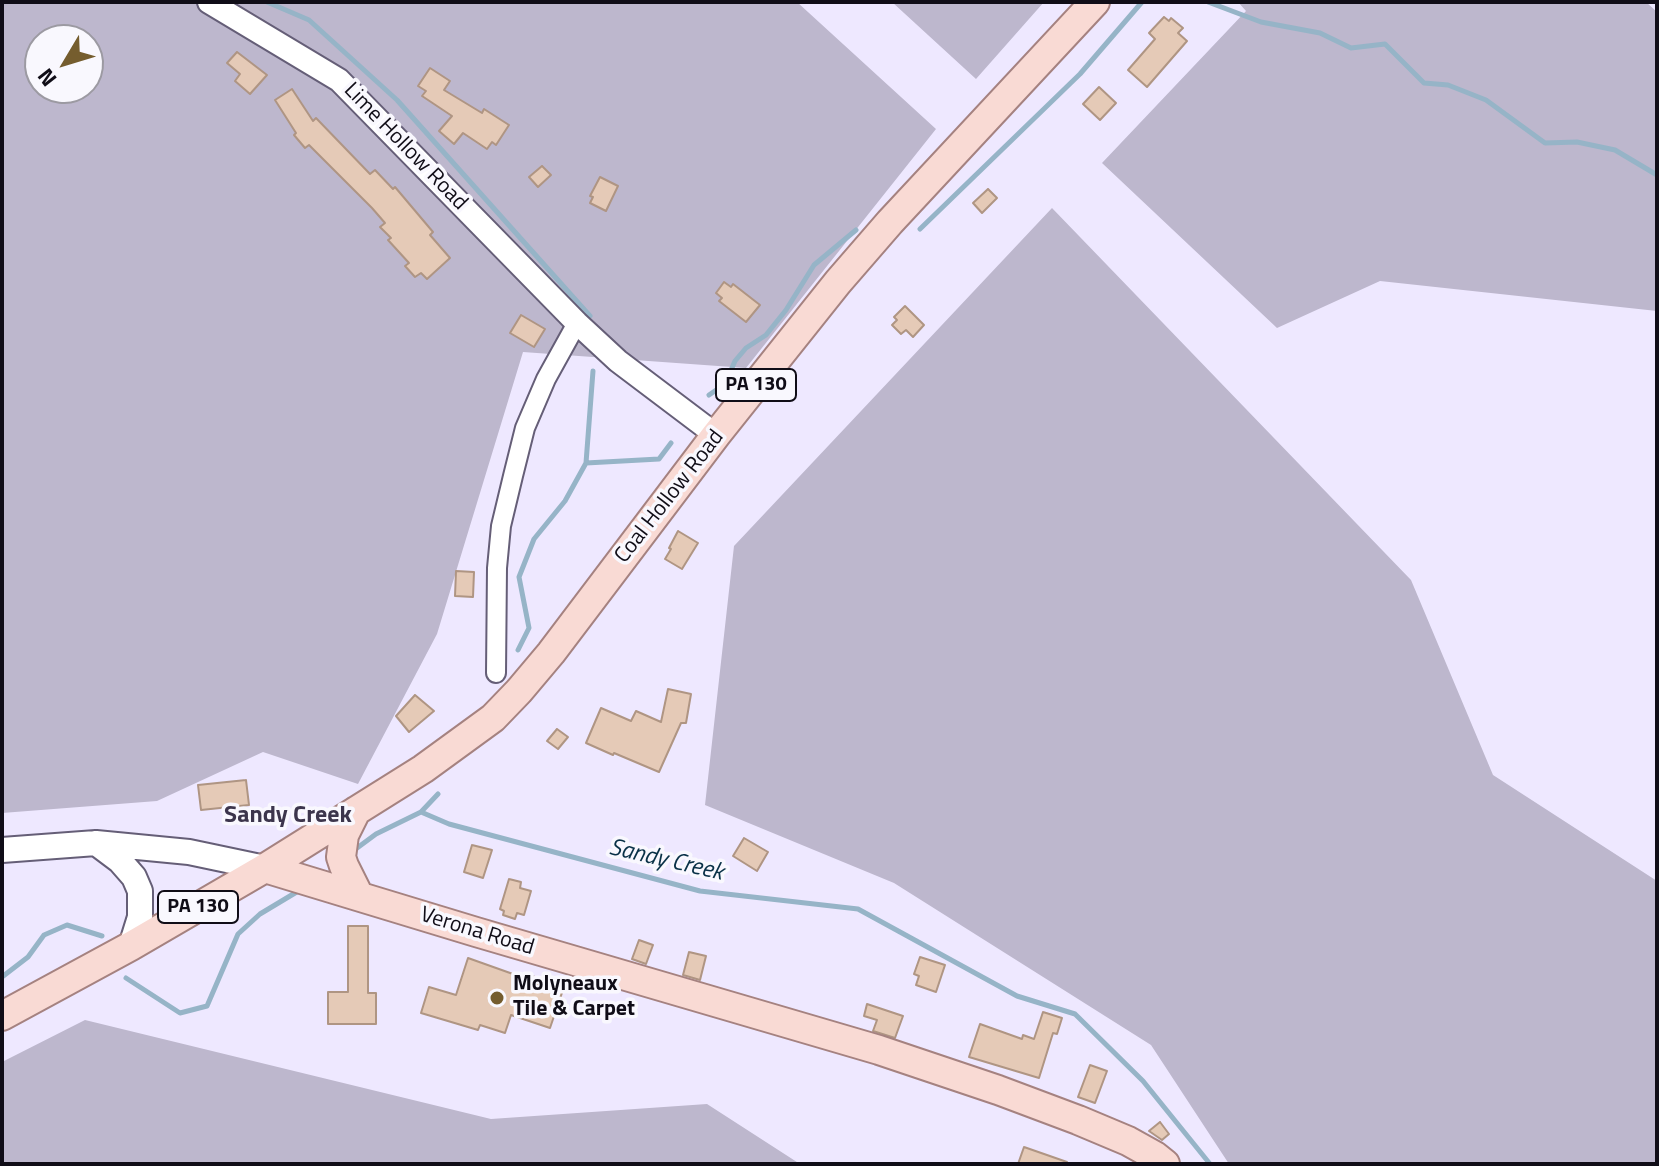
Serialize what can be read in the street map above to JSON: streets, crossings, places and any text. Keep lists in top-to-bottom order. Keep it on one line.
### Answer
{"streets":{"main road":["PA 130","Coal Hollow Road","Verona Road"],"street":["Lime Hollow Road"]},"crossings":[["Lime Hollow Road","Coal Hollow Road"],["PA 130","Coal Hollow Road"],["PA 130","Verona Road"],["Coal Hollow Road","Verona Road"]],"districts":["Sandy Creek"],"water":["Sandy Creek"],"places":["Molyneaux Tile & Carpet"],"north":"bottom left"}
